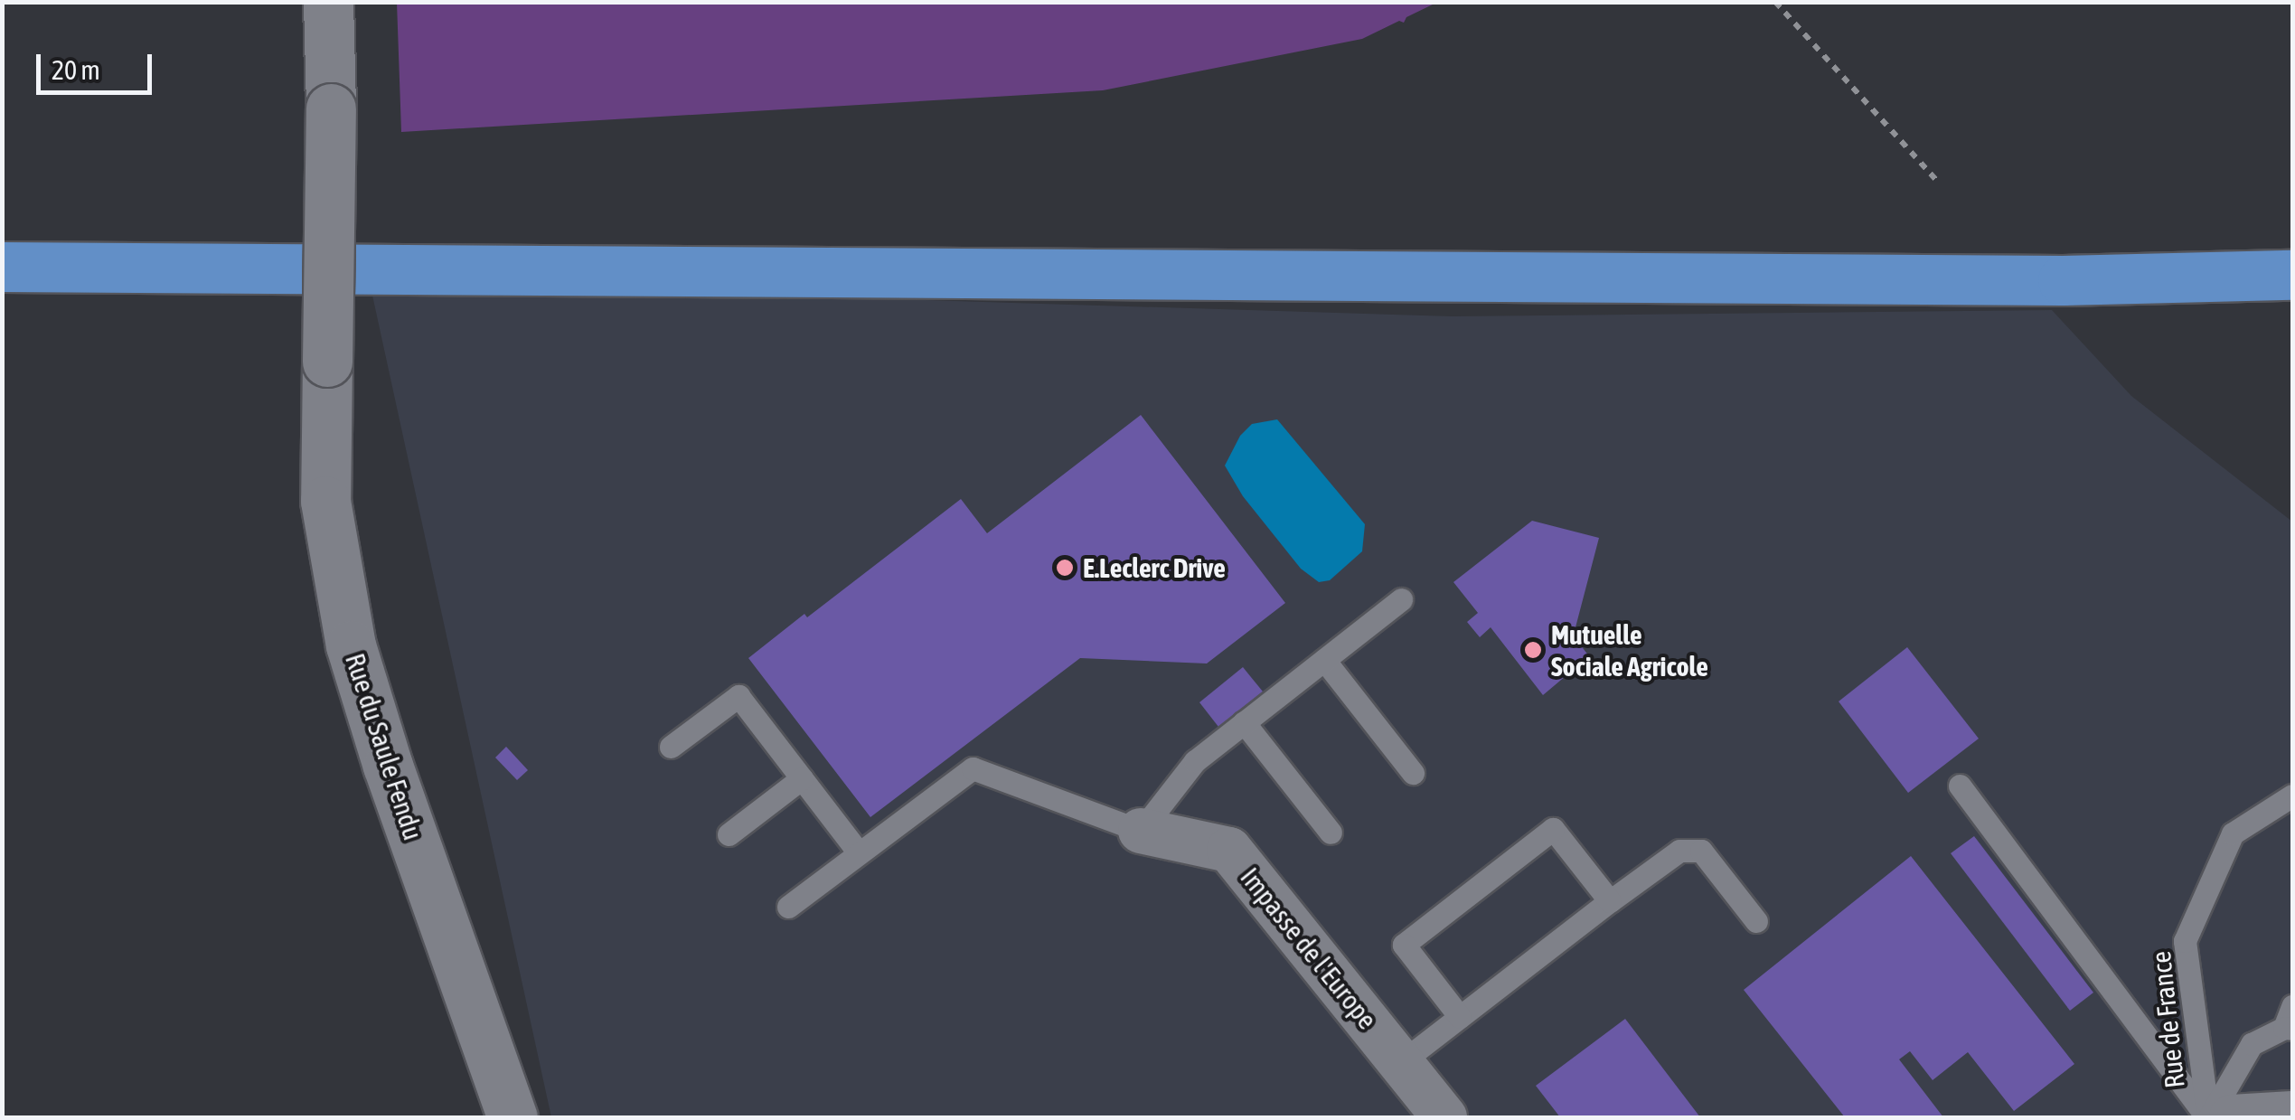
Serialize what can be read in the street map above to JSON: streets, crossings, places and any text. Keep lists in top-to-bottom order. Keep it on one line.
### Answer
{"streets":{"street":["Rue du Saule Fendu","Impasse de l'Europe"],"lane":["Rue de France"]},"places":["E.Leclerc Drive","Mutuelle Sociale Agricole"],"scale_bar":"20 m"}
